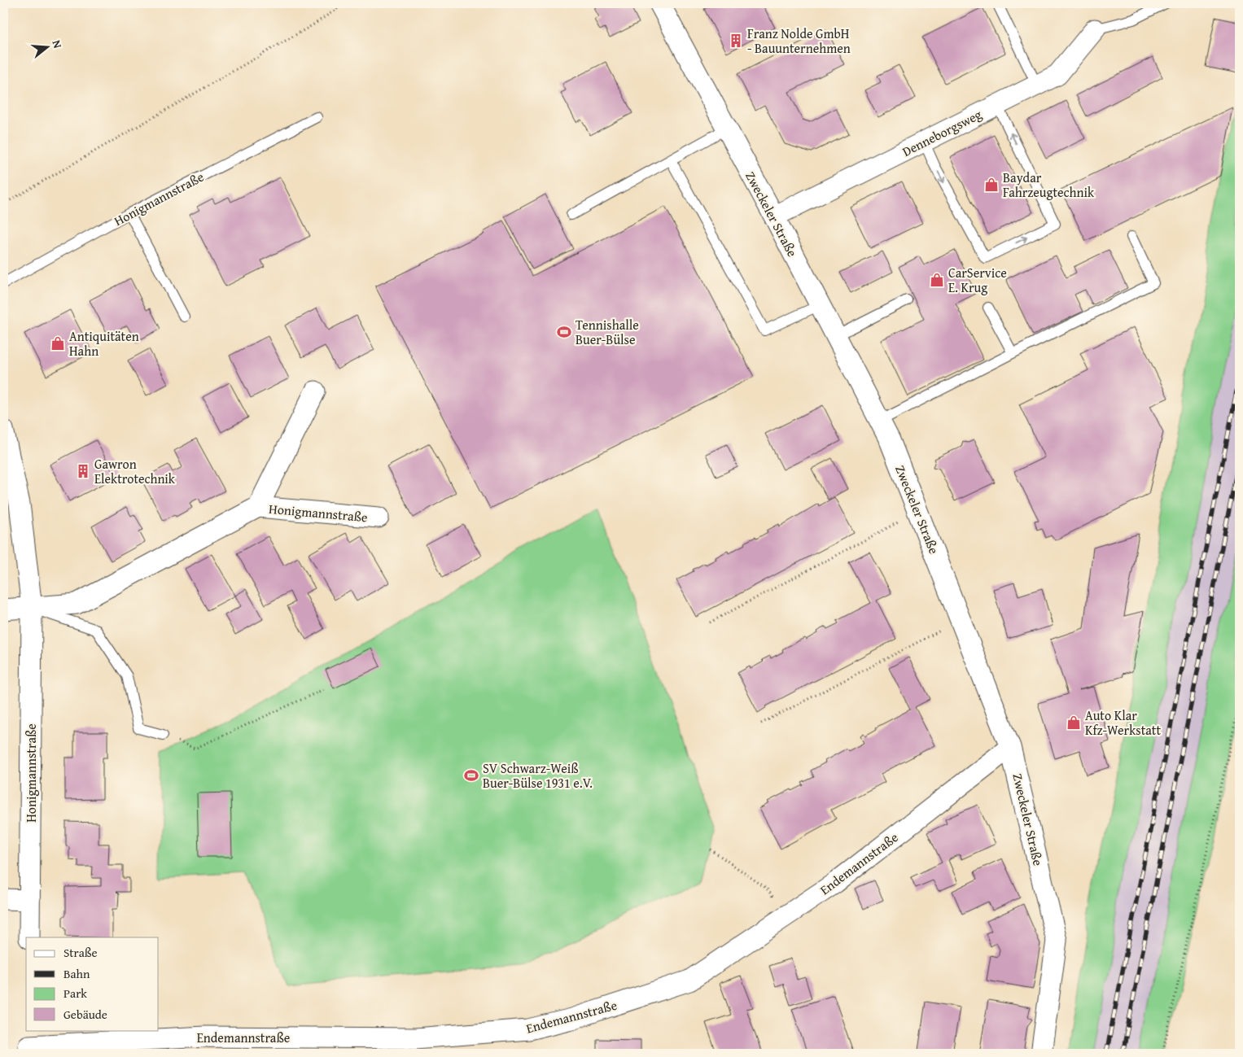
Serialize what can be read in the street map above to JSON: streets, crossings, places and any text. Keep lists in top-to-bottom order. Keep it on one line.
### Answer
{"streets":{"street":["Denneborgsweg","Honigmannstraße","Zweckeler Straße","Endemannstraße"]},"crossings":[["Denneborgsweg","Zweckeler Straße"],["Zweckeler Straße","Endemannstraße"]],"places":{"building":["Franz Nolde GmbH - Bauunternehmen","Gawron Elektrotechnik"],"shop":["Baydar Fahrzeugtechnik","CarService E. Krug","Antiquitäten Hahn","Auto Klar Kfz-Werkstatt"],"sports":["Tennishalle Buer-Bülse","SV Schwarz-Weiß Buer-Bülse 1931 e.V."]},"legend":["Straße","Bahn","Park","Gebäude"],"north":"right"}
